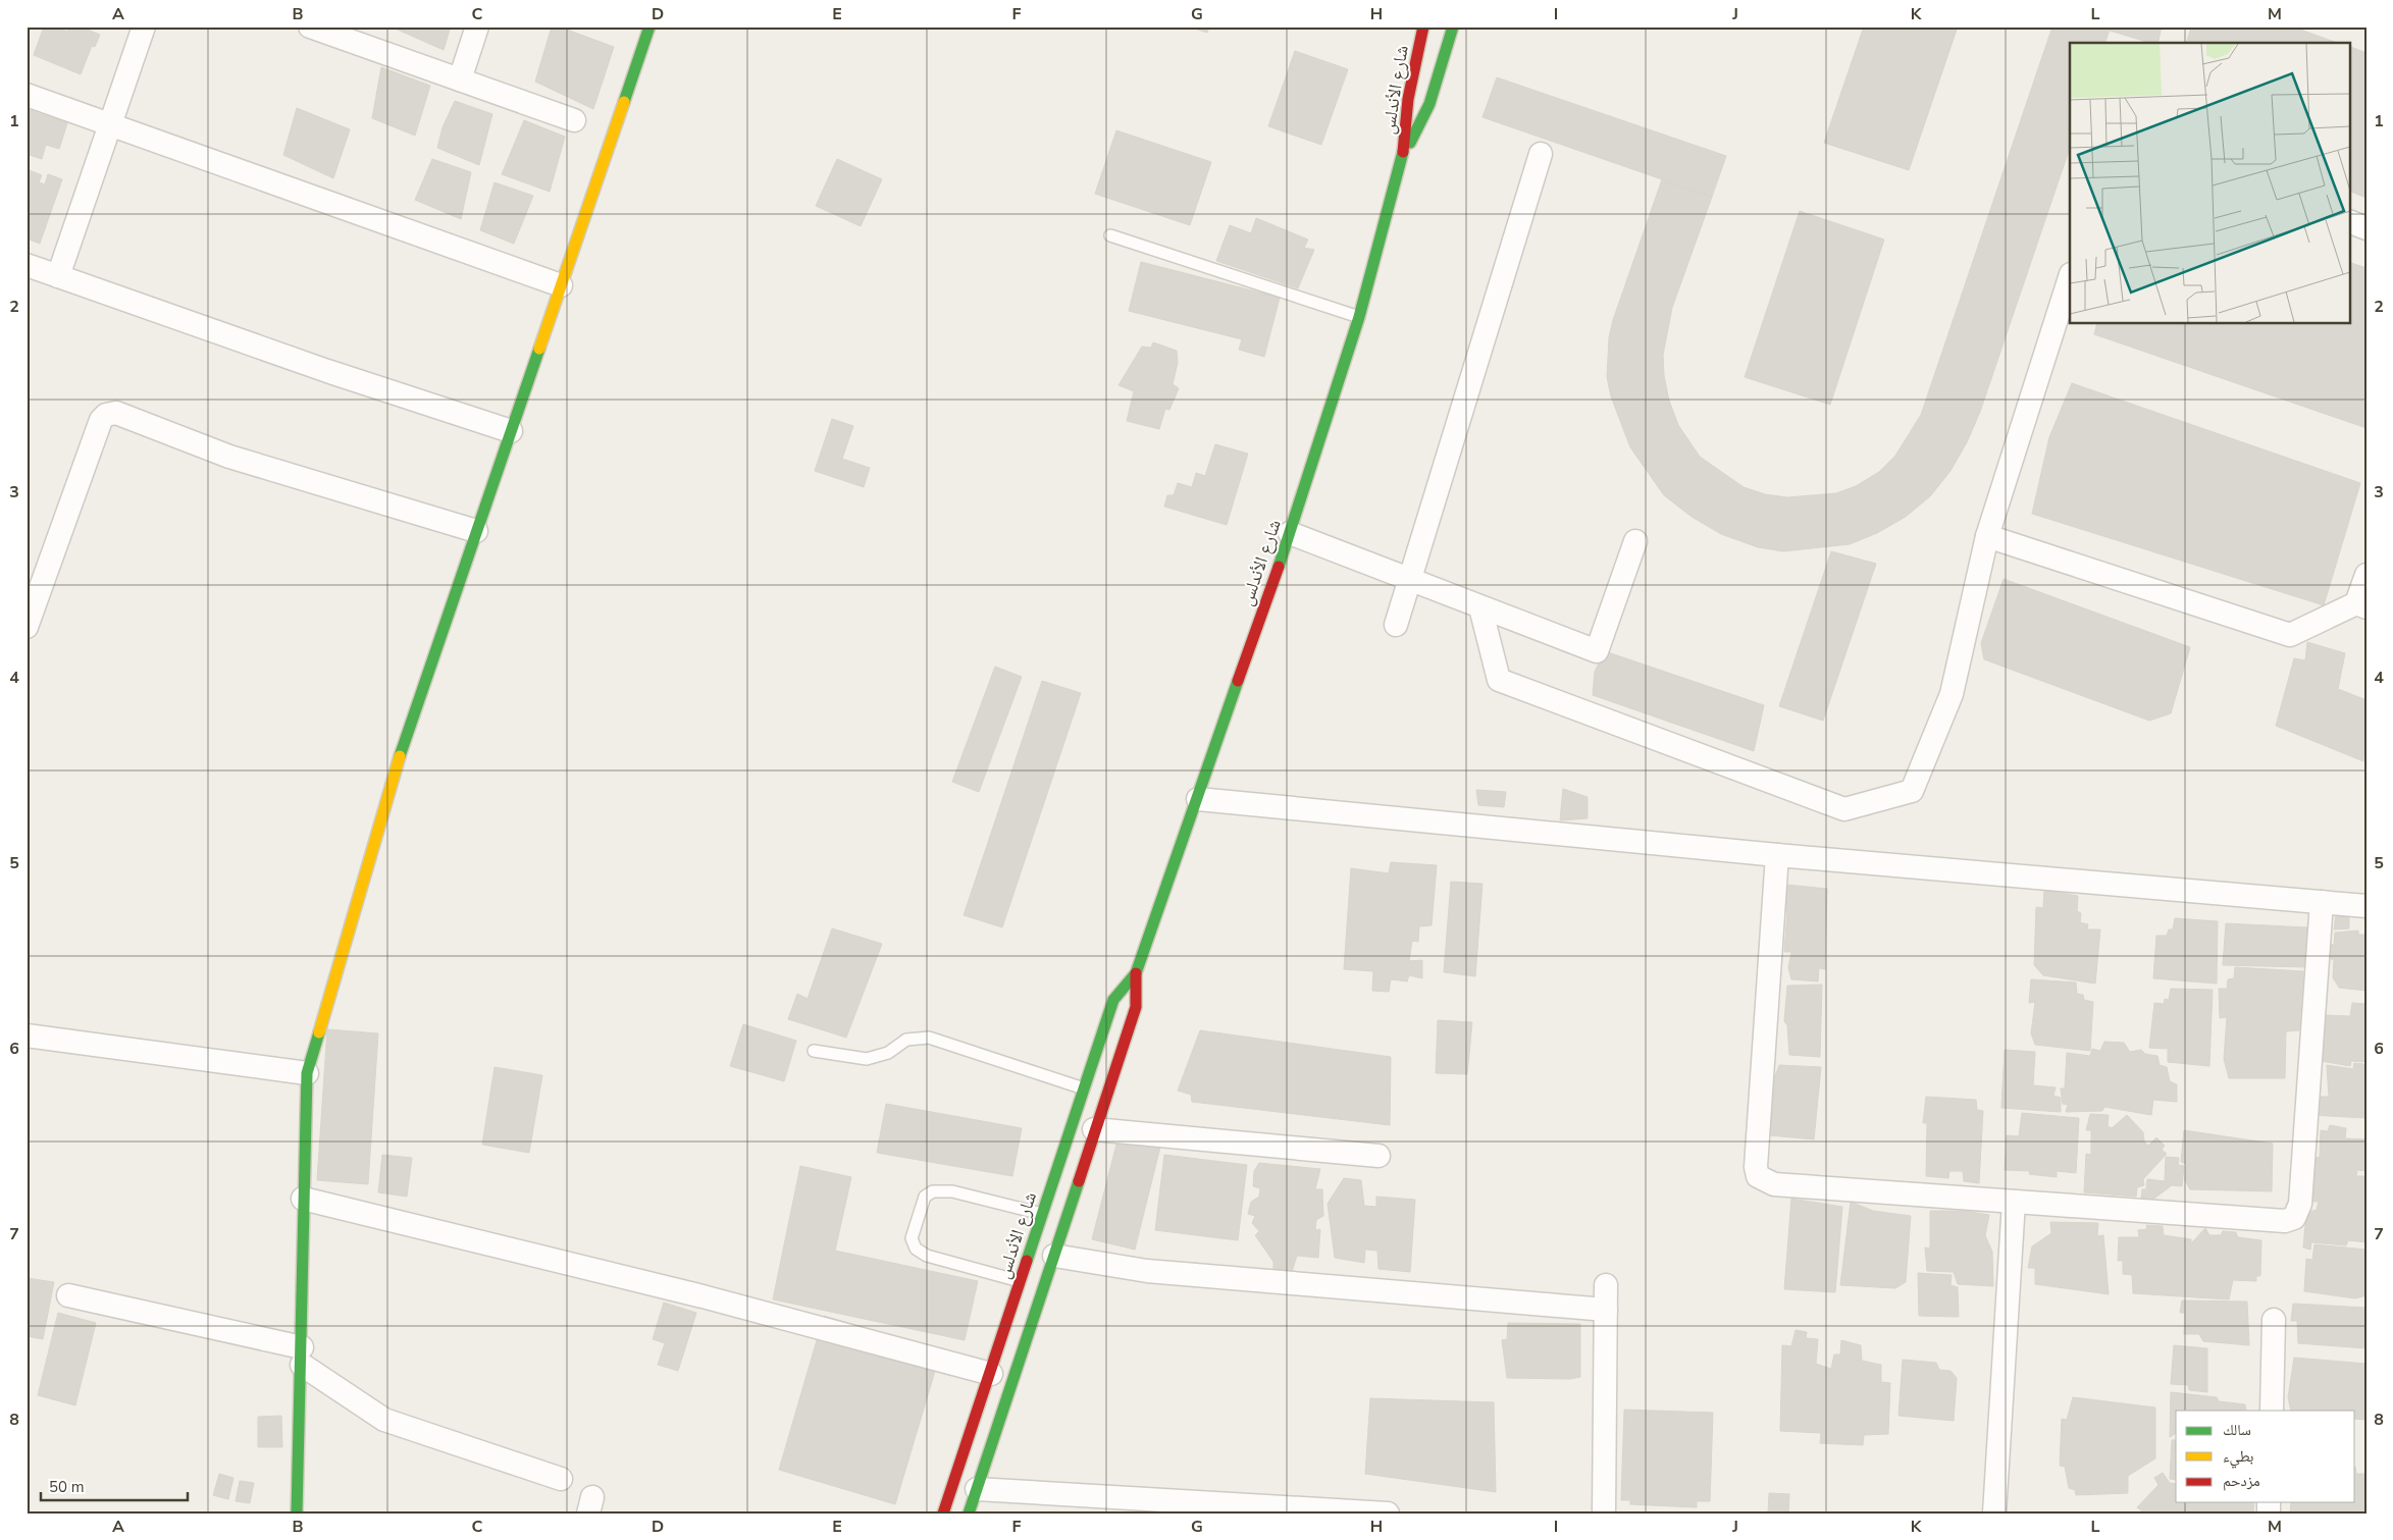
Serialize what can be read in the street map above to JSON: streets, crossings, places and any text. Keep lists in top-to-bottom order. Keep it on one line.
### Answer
{"streets":{"main road":["شارع الأندلس"]},"legend":["سالك","بطيء","مزدحم"],"scale_bar":"50 m","grid":{"columns":["A","B","C","D","E","F","G","H","I","J","K","L","M"],"rows":["1","2","3","4","5","6","7","8"]}}
